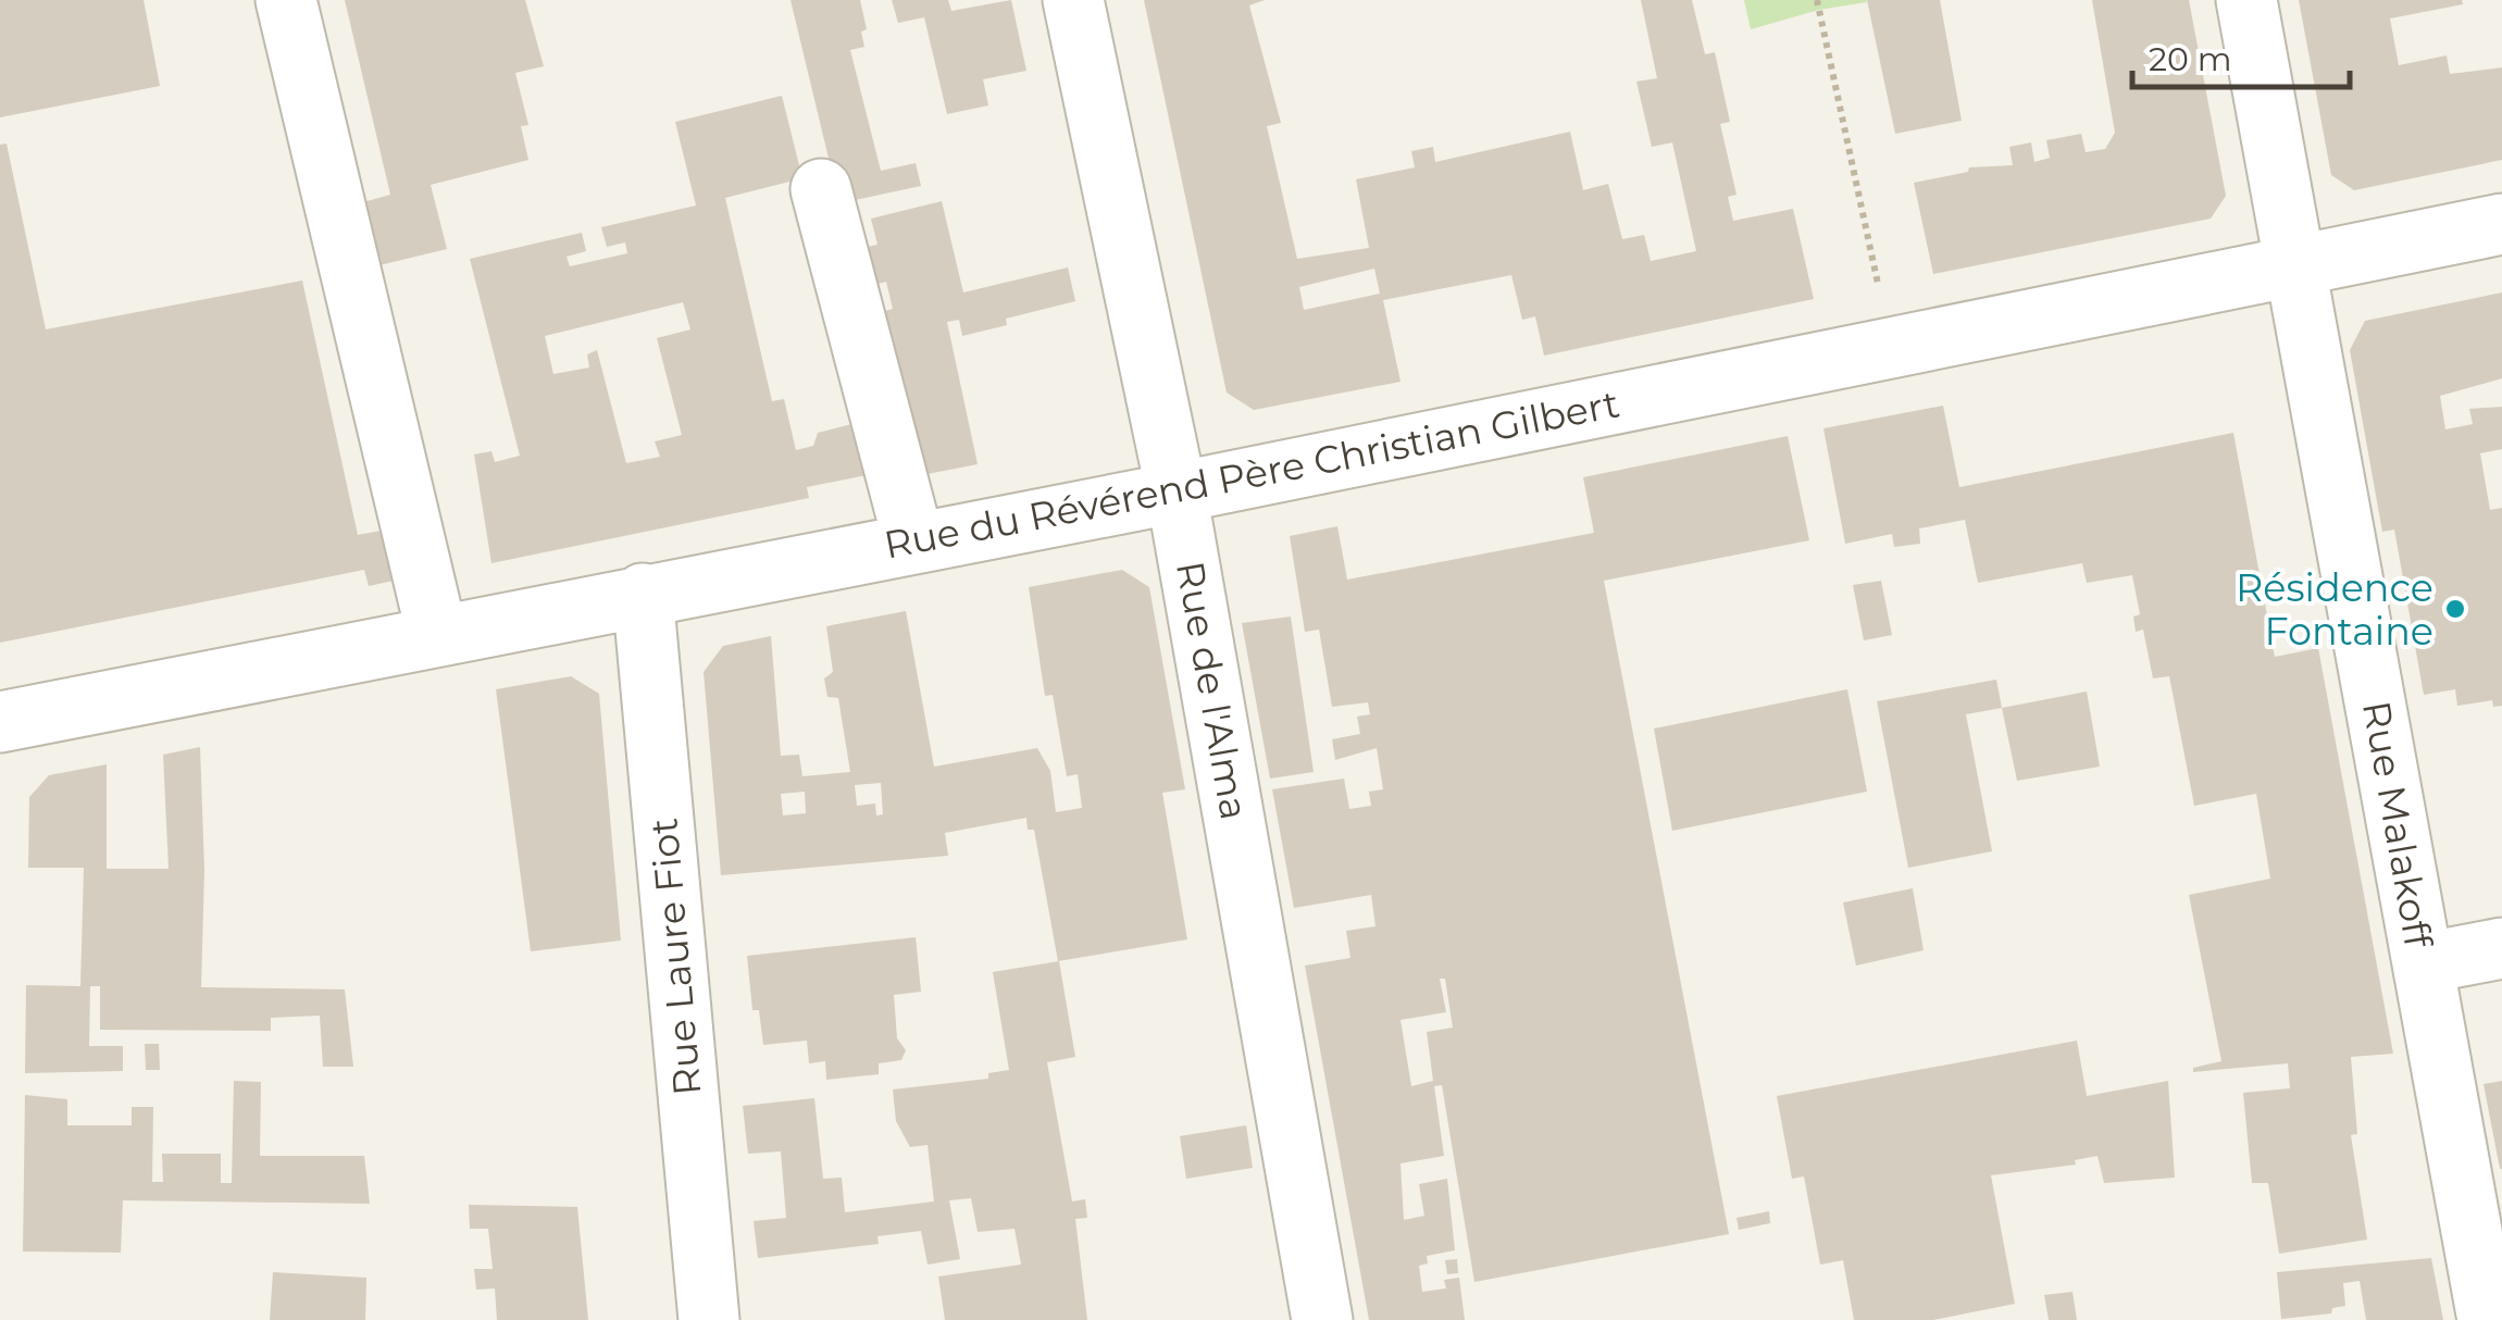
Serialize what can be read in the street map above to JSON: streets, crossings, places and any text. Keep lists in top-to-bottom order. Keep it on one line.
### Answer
{"streets":{"street":["Rue du Révérend Père Christian Gilbert","Rue de l'Alma","Rue Malakoff","Rue Laure Fiot"]},"crossings":[["Rue du Révérend Père Christian Gilbert","Rue de l'Alma"],["Rue du Révérend Père Christian Gilbert","Rue Malakoff"],["Rue du Révérend Père Christian Gilbert","Rue Laure Fiot"]],"places":["Résidence Fontaine"],"scale_bar":"20 m"}
